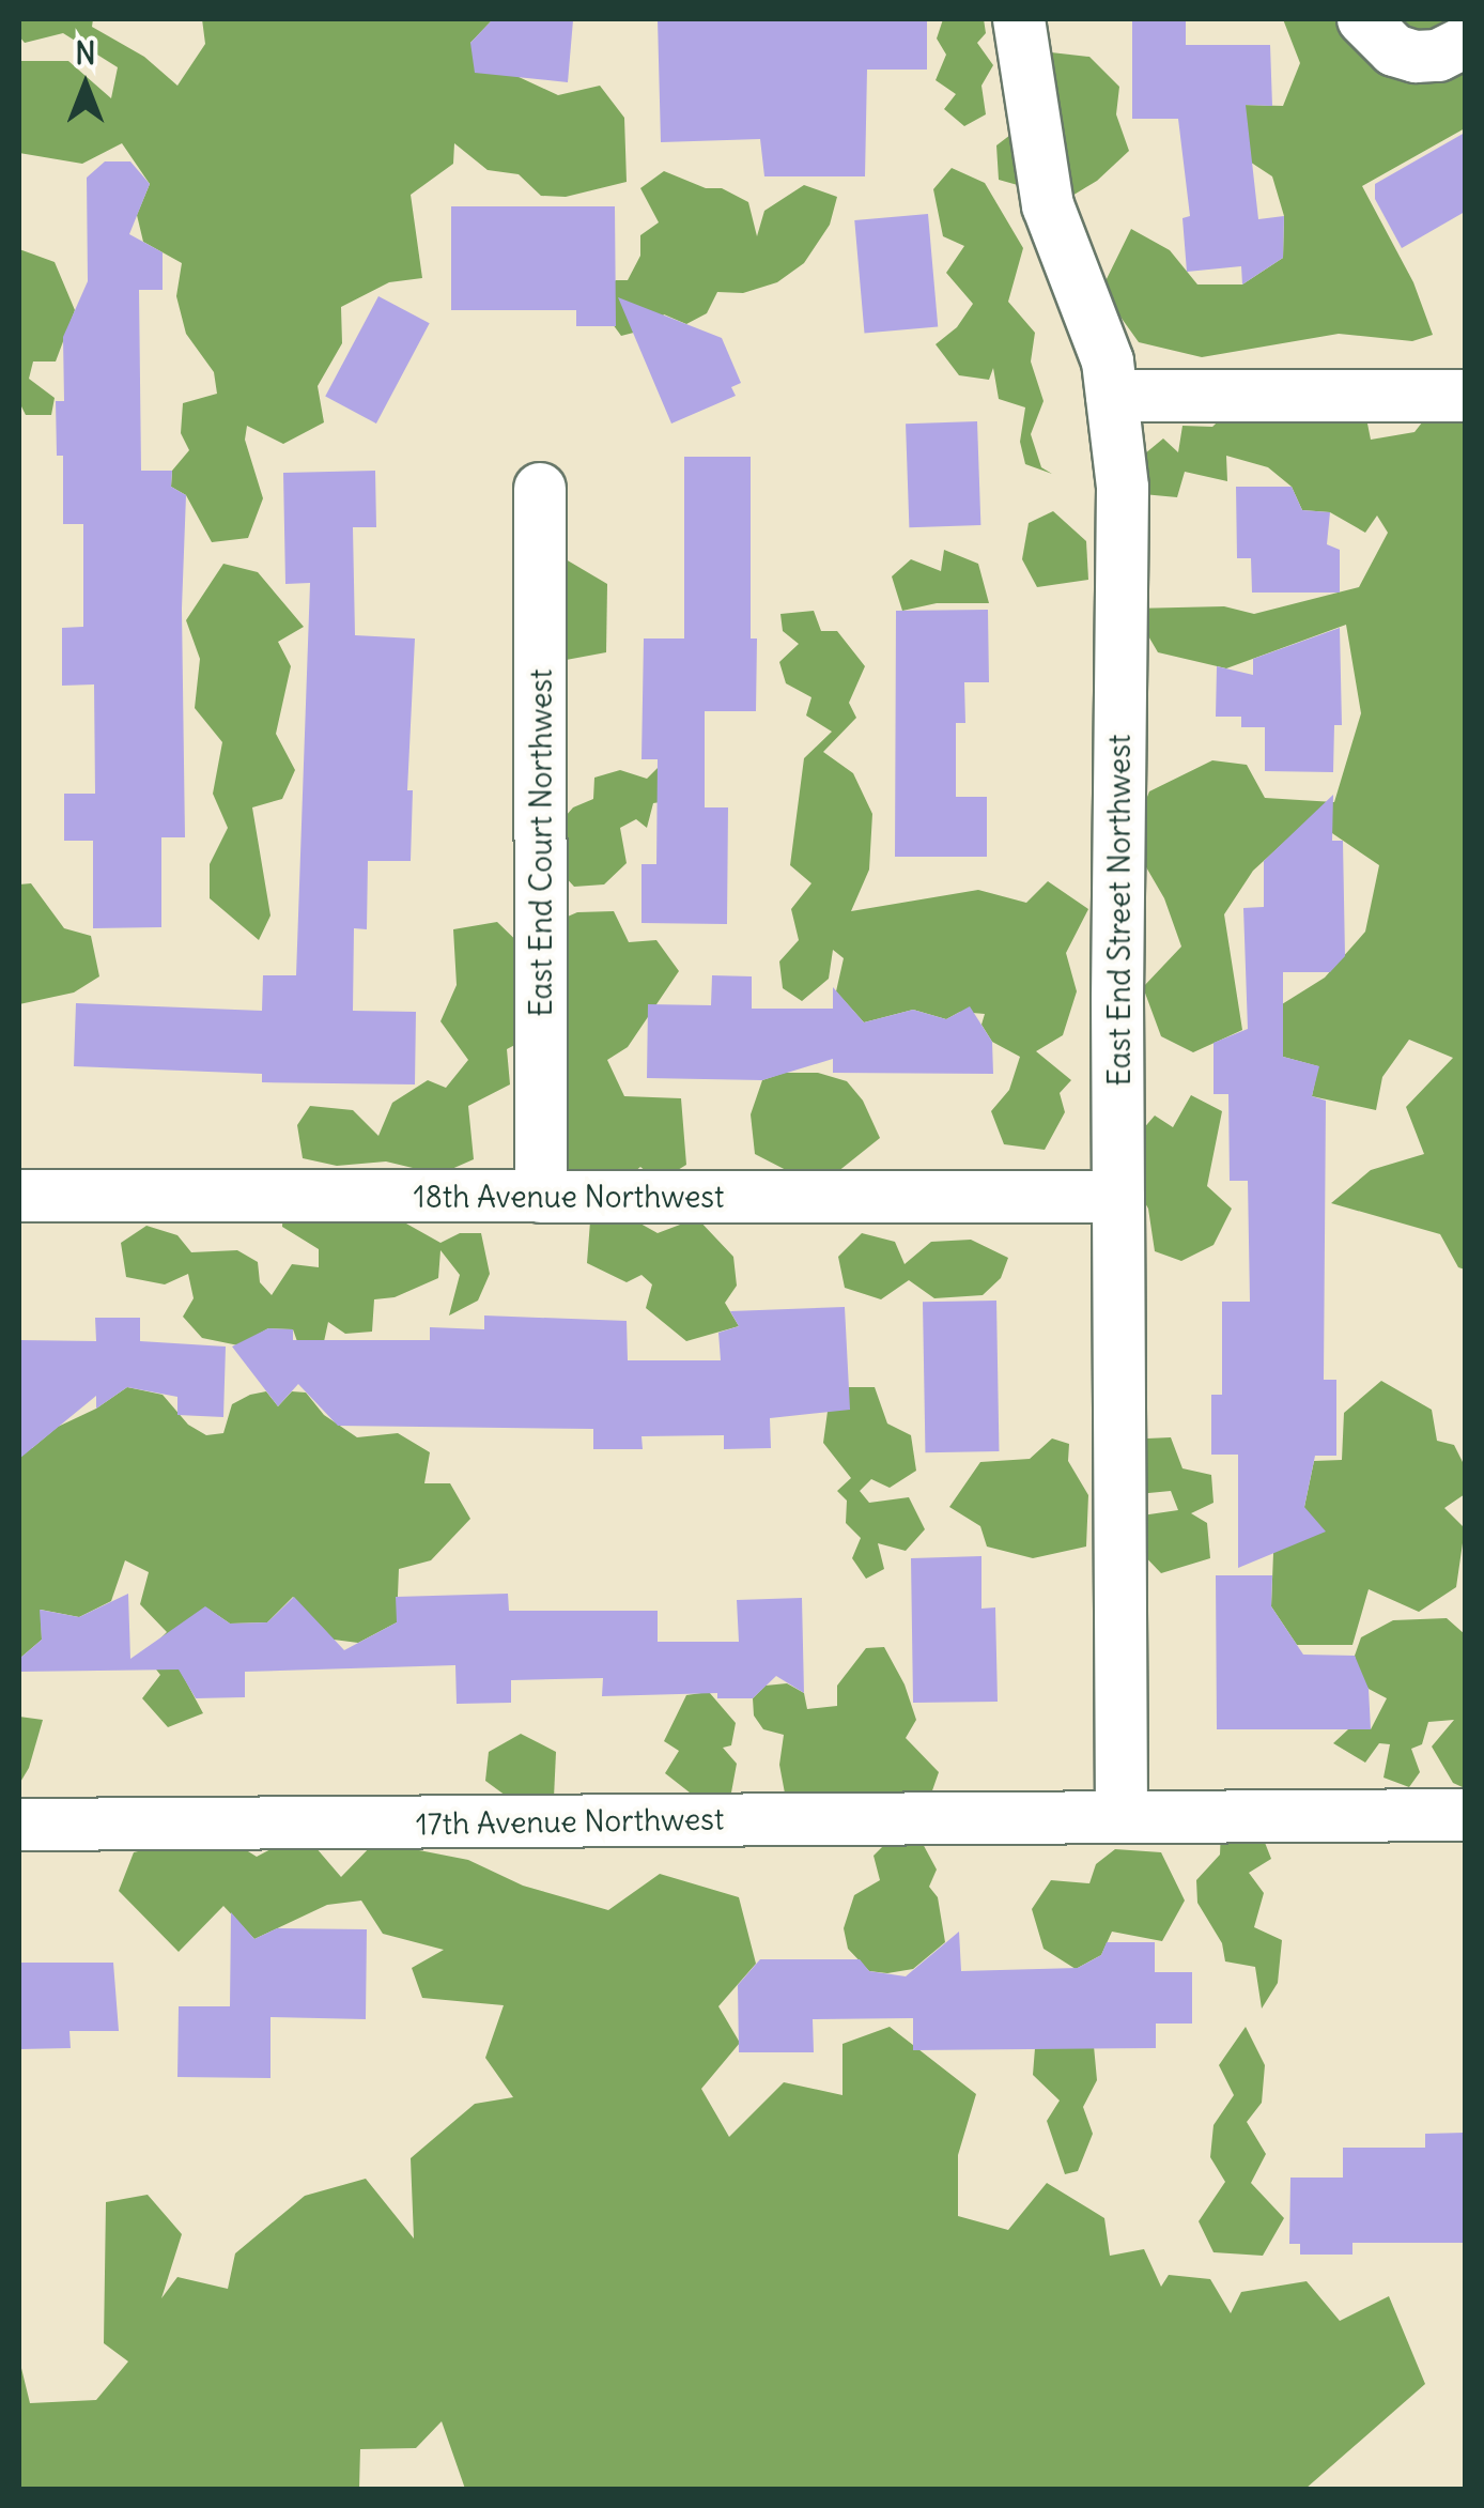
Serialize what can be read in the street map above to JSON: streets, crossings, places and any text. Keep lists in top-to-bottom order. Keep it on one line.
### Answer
{"streets":{"street":["East End Court Northwest","East End Street Northwest","18th Avenue Northwest","17th Avenue Northwest"]},"crossings":[["East End Court Northwest","18th Avenue Northwest"],["East End Street Northwest","18th Avenue Northwest"],["East End Street Northwest","17th Avenue Northwest"]],"north":"top"}
